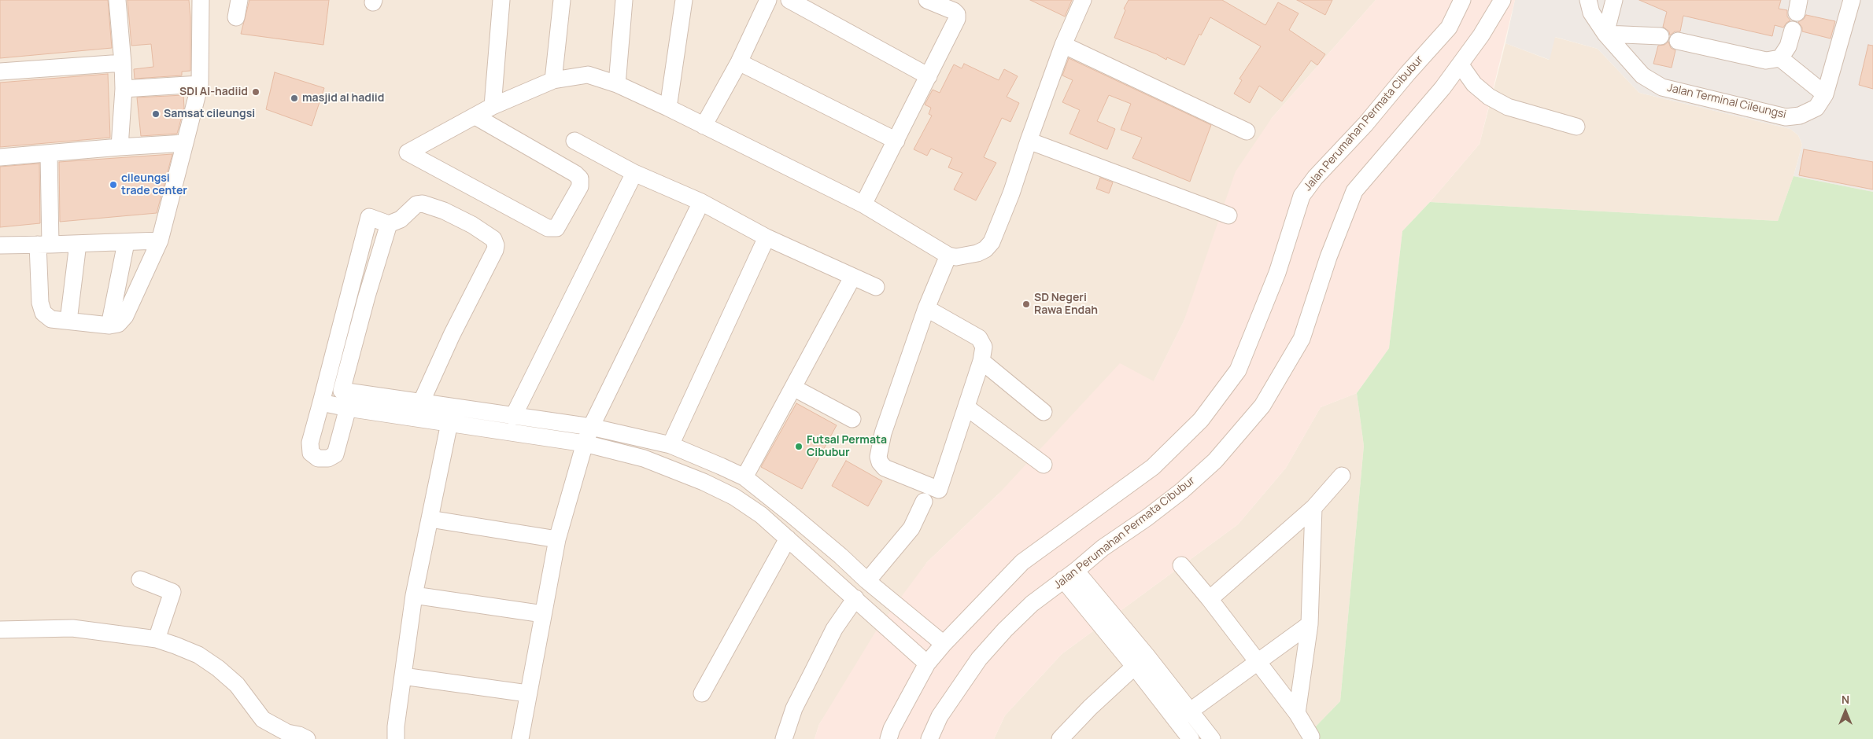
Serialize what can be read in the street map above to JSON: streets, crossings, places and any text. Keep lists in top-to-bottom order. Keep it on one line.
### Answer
{"streets":{"street":["Jalan Terminal Cileungsi","Jalan Perumahan Permata Cibubur"]},"places":["SDI Al-hadiid","masjid al hadiid","Samsat cileungsi","cileungsi trade center","SD Negeri Rawa Endah","Futsal Permata Cibubur"],"north":"top"}
